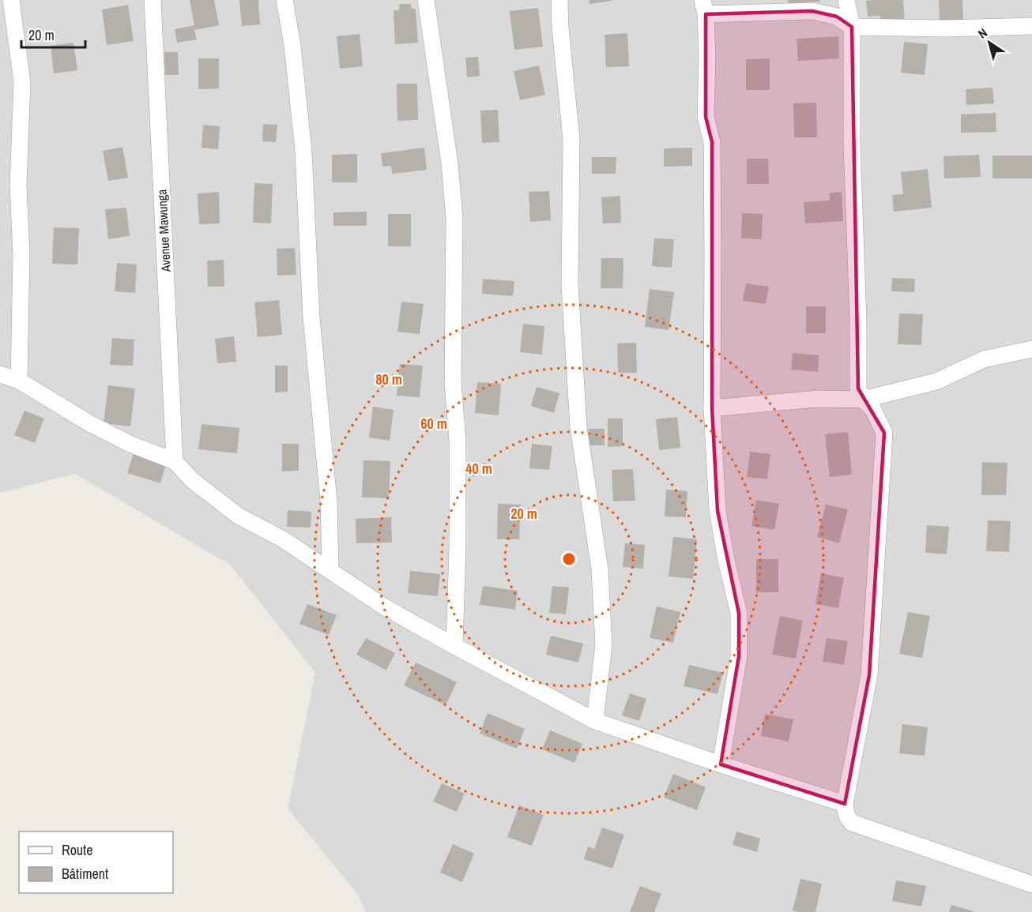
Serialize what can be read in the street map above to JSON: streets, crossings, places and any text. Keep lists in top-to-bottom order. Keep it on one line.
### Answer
{"streets":{"street":["Avenue Mawunga"]},"legend":["Route","Bâtiment"],"scale_bar":"20 m","north":"top left","rings":["80 m","60 m","40 m","20 m"]}
